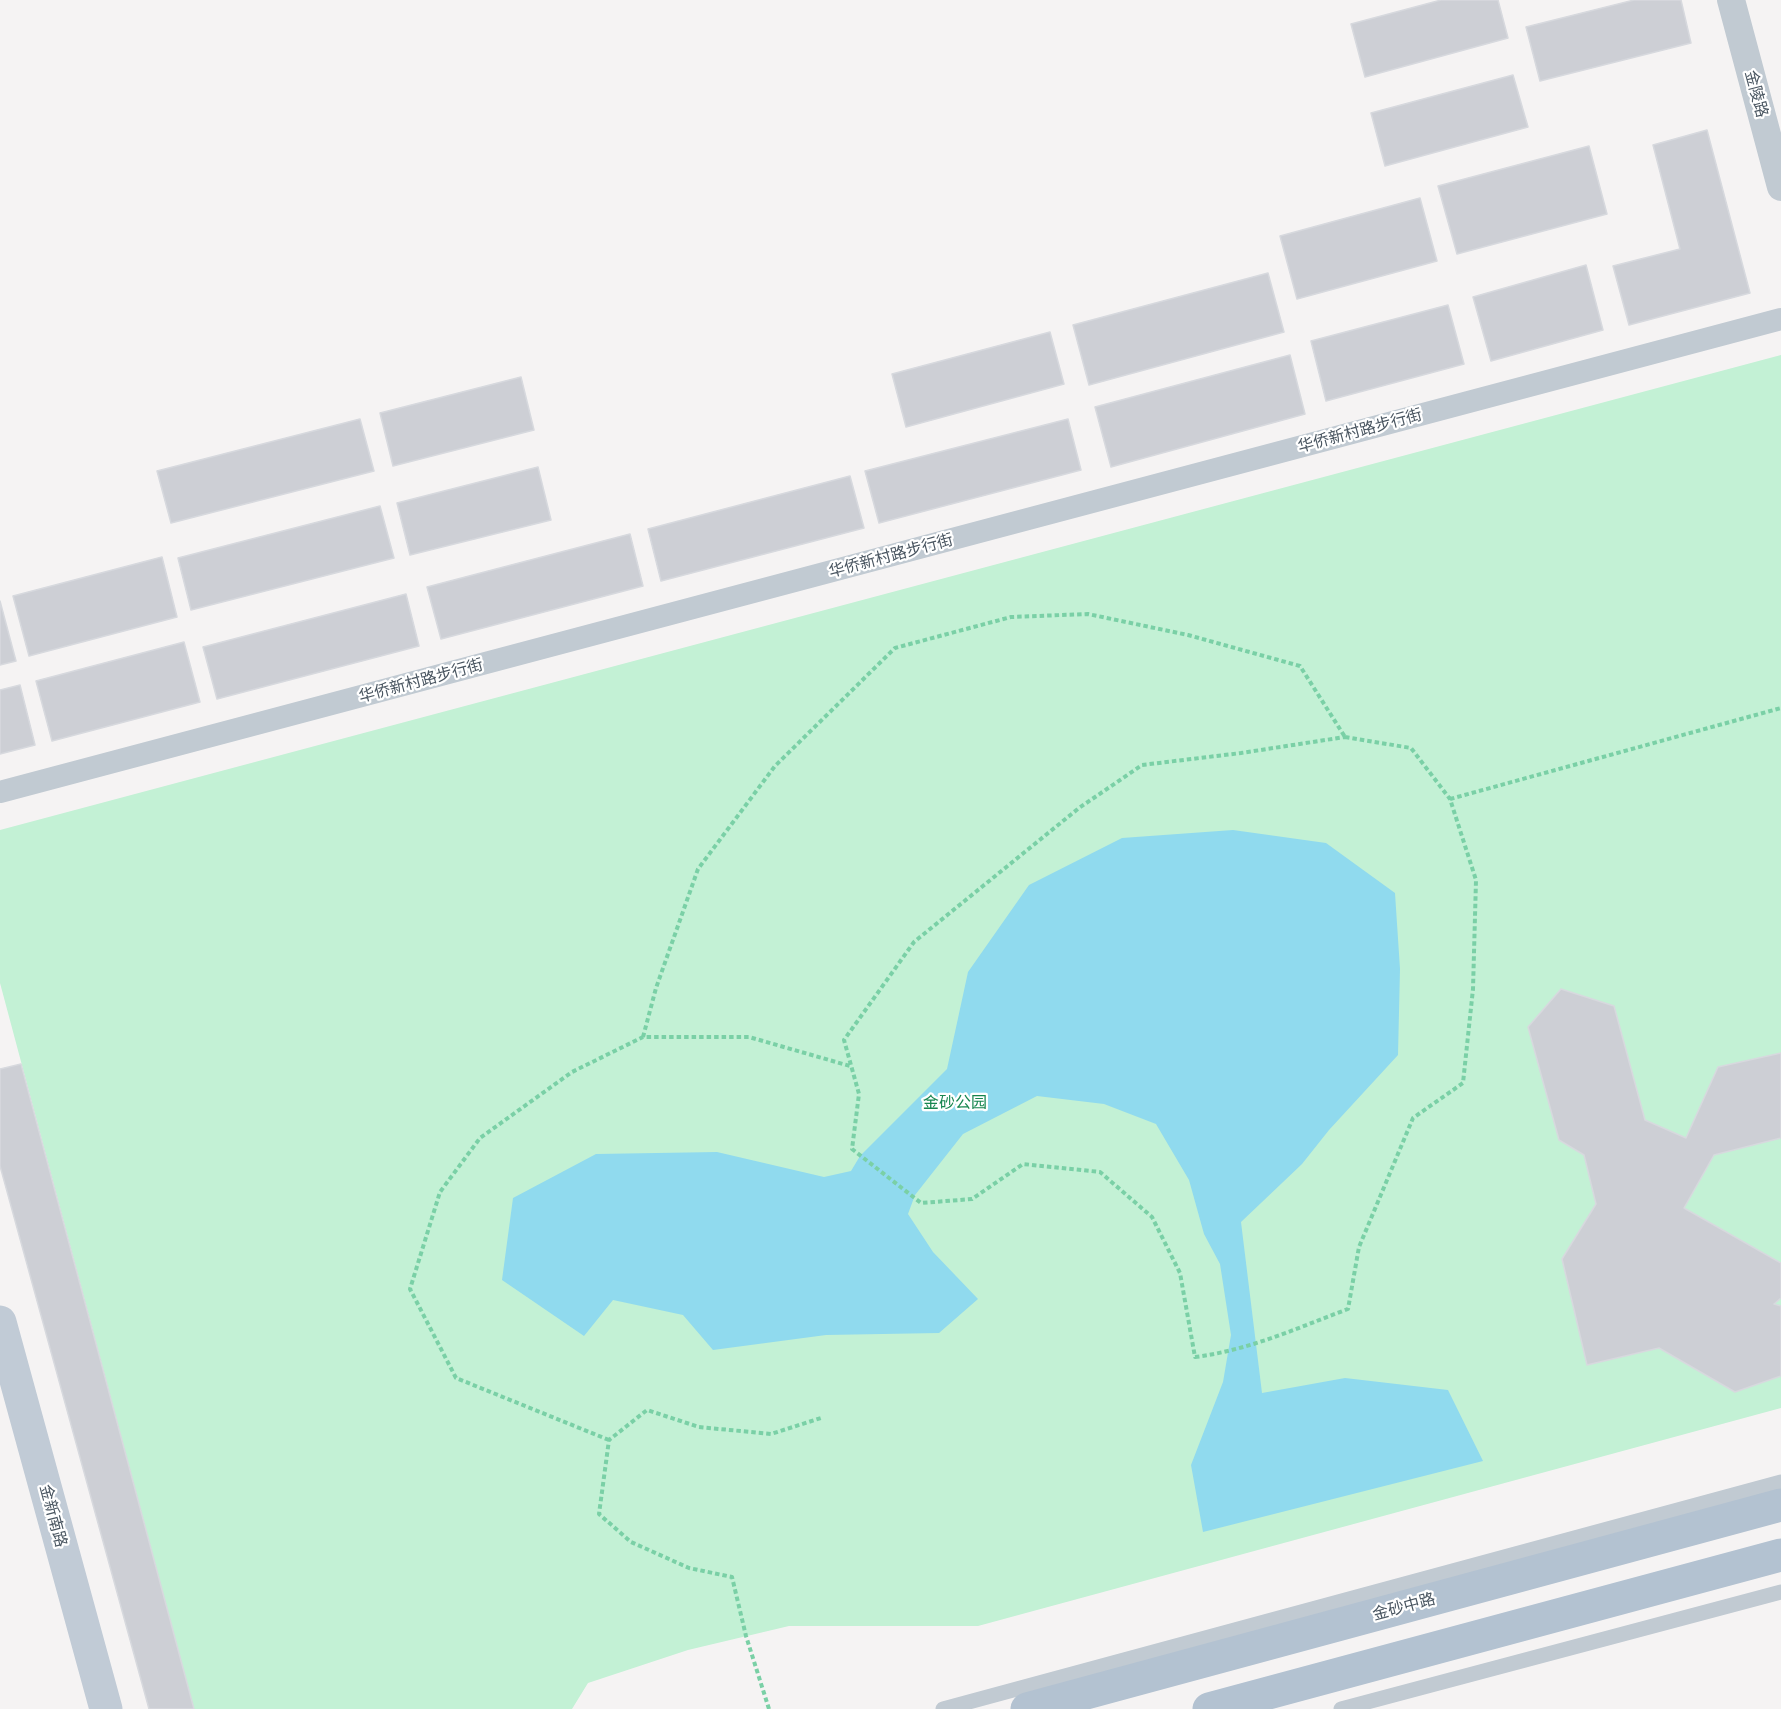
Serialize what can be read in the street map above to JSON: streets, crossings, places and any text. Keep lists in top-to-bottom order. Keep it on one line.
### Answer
{"streets":{"main road":["金新南路","金砂中路"],"street":["金陵路","华侨新村路步行街"]},"parks":["金砂公园"]}
